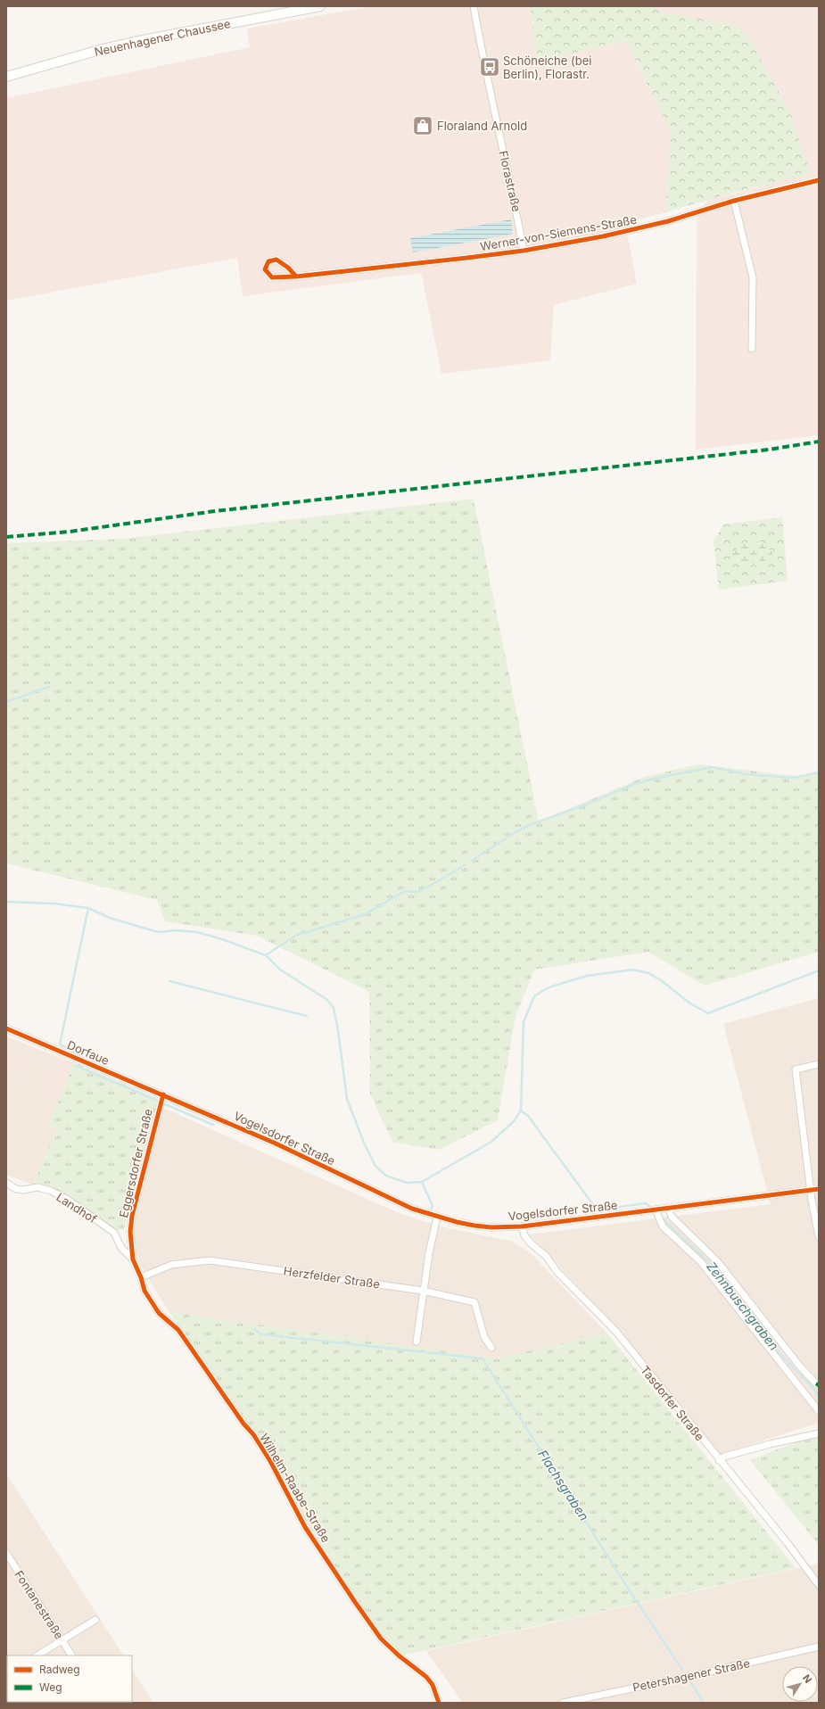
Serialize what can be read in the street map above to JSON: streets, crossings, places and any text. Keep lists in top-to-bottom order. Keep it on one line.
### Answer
{"streets":{"main road":["Neuenhagener Chaussee"],"street":["Florastraße","Werner-von-Siemens-Straße","Dorfaue","Vogelsdorfer Straße","Eggersdorfer Straße","Landhof","Herzfelder Straße","Tasdorfer Straße","Wilhelm-Raabe-Straße","Fontanestraße","Petershagener Straße"]},"crossings":[["Florastraße","Werner-von-Siemens-Straße"],["Dorfaue","Vogelsdorfer Straße"],["Dorfaue","Eggersdorfer Straße"],["Vogelsdorfer Straße","Eggersdorfer Straße"],["Vogelsdorfer Straße","Tasdorfer Straße"],["Eggersdorfer Straße","Landhof"],["Eggersdorfer Straße","Herzfelder Straße"],["Eggersdorfer Straße","Wilhelm-Raabe-Straße"],["Herzfelder Straße","Wilhelm-Raabe-Straße"]],"water":["Zehnbuschgraben","Flachsgraben"],"places":{"bus stop":["Schöneiche (bei Berlin), Florastr."],"shop":["Floraland Arnold"]},"legend":["Radweg","Weg"],"north":"top right"}
